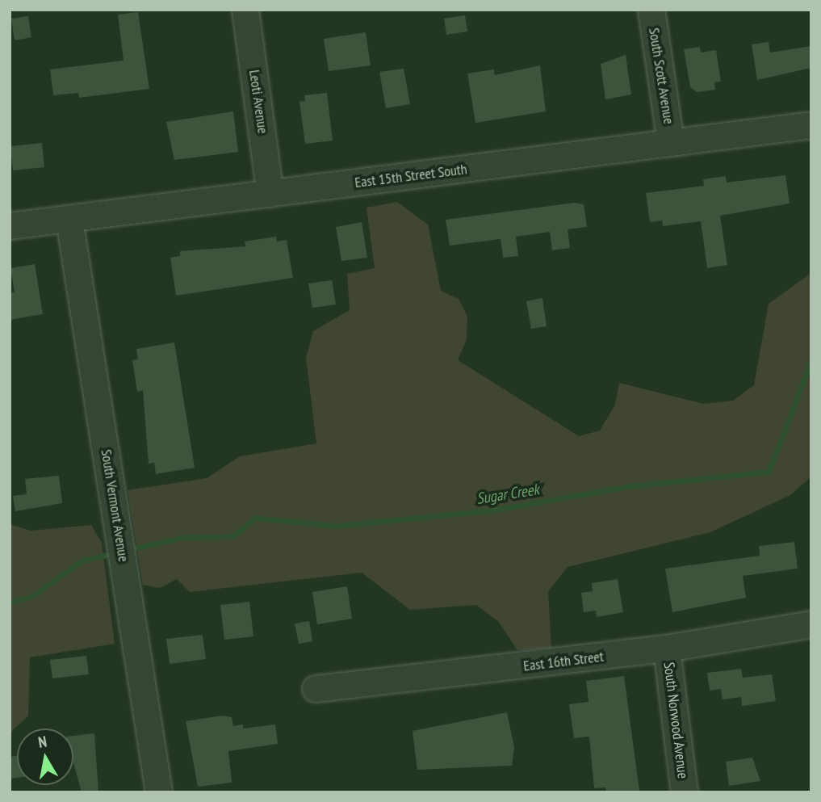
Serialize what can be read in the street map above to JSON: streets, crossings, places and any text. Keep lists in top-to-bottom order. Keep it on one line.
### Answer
{"streets":{"street":["South Scott Avenue","Leoti Avenue","East 15th Street South","South Vermont Avenue","East 16th Street","South Norwood Avenue"]},"crossings":[["South Scott Avenue","East 15th Street South"],["Leoti Avenue","East 15th Street South"],["East 15th Street South","South Vermont Avenue"],["East 16th Street","South Norwood Avenue"]],"water":["Sugar Creek"],"north":"top"}
